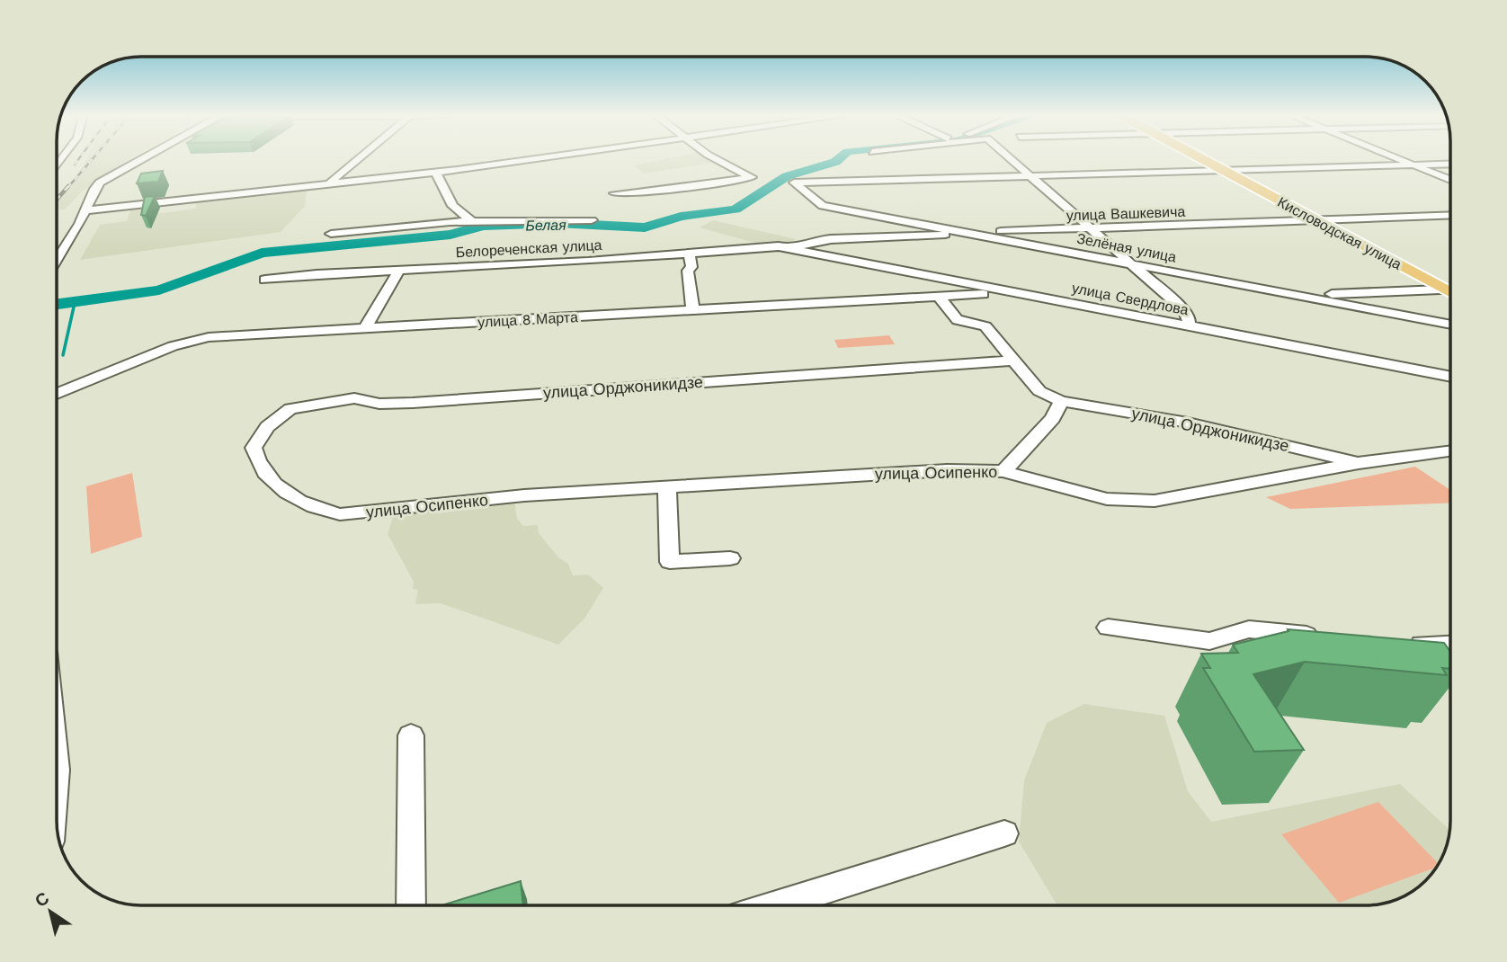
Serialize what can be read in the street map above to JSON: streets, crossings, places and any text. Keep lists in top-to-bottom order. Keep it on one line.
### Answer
{"streets":{"main road":["Кисловодская улица"],"street":["улица Вашкевича","Зелёная улица","Белореченская улица","улица Свердлова","улица 8 Марта","улица Орджоникидзе","улица Осипенко"]},"crossings":[["улица Вашкевича","Кисловодская улица"],["улица Вашкевича","Зелёная улица"],["улица Вашкевича","Белореченская улица"],["улица Вашкевича","улица Свердлова"],["Белореченская улица","улица Свердлова"],["улица Свердлова","улица 8 Марта"],["улица Орджоникидзе","улица Осипенко"]],"water":["Белая"],"north":"top left"}
